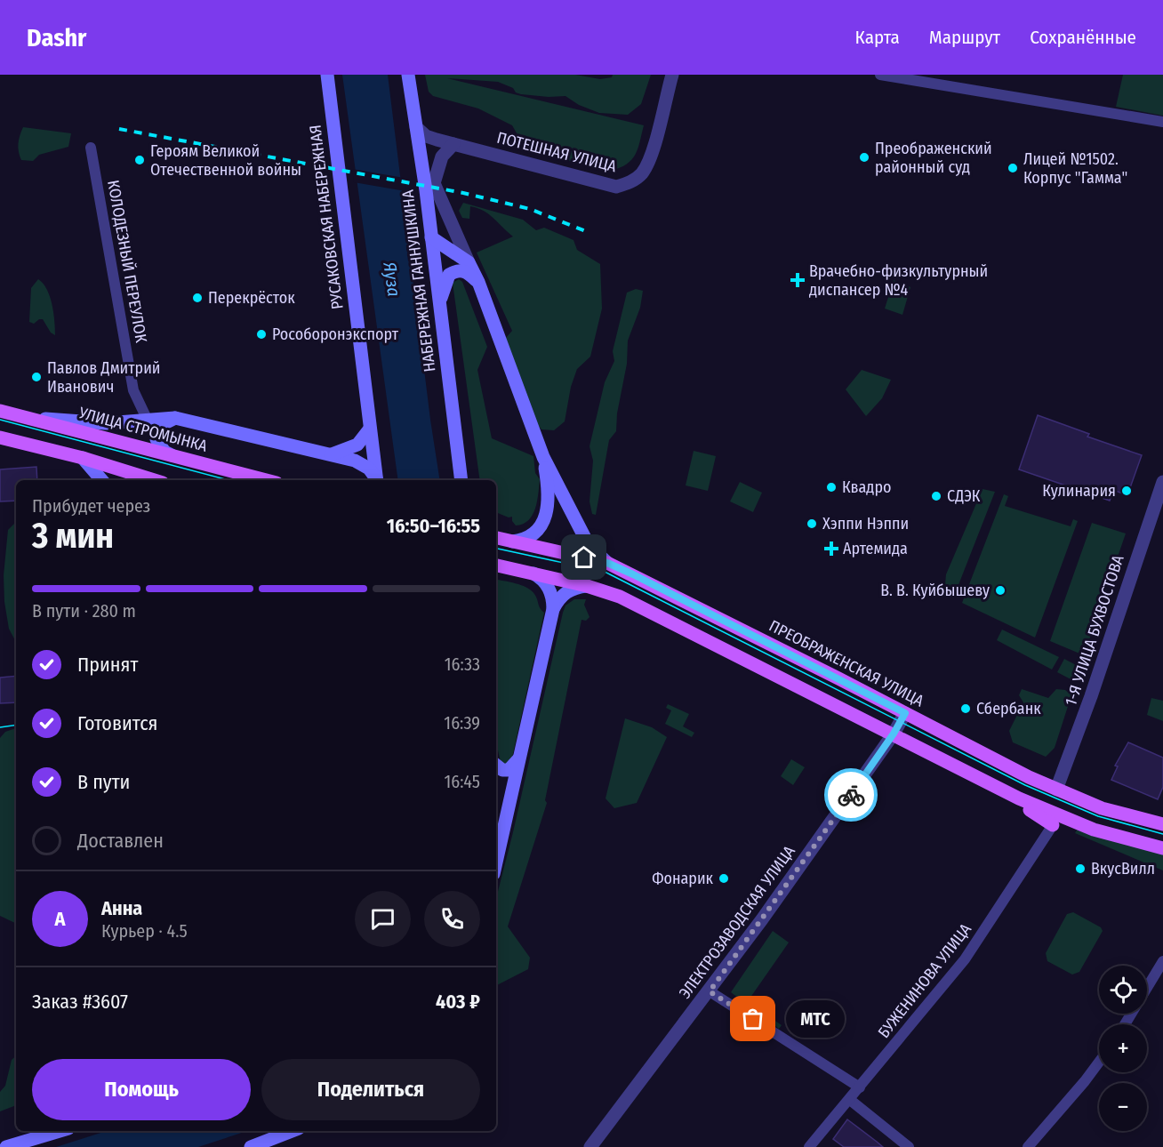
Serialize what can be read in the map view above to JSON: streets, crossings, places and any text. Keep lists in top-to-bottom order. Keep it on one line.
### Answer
{"streets":{"main road":["РУСАКОВСКАЯ НАБЕРЕЖНАЯ","НАБЕРЕЖНАЯ ГАННУШКИНА","УЛИЦА СТРОМЫНКА","ПРЕОБРАЖЕНСКАЯ УЛИЦА"],"street":["ПОТЕШНАЯ УЛИЦА","КОЛОДЕЗНЫЙ ПЕРЕУЛОК","1-Я УЛИЦА БУХВОСТОВА","ЭЛЕКТРОЗАВОДСКАЯ УЛИЦА","БУЖЕНИНОВА УЛИЦА"]},"crossings":[["ПОТЕШНАЯ УЛИЦА","НАБЕРЕЖНАЯ ГАННУШКИНА"],["1-Я УЛИЦА БУХВОСТОВА","ПРЕОБРАЖЕНСКАЯ УЛИЦА"],["ПРЕОБРАЖЕНСКАЯ УЛИЦА","ЭЛЕКТРОЗАВОДСКАЯ УЛИЦА"]],"water":["Яуза"],"places":{"other":["Преображенский районный суд","Героям Великой Отечественной войны","Лицей №1502. Корпус \"Гамма\"","Перекрёсток","Рособоронэкспорт","Павлов Дмитрий Иванович","Квадро","Кулинария","СДЭК","Хэппи Нэппи","В. В. Куйбышеву","Сбербанк","ВкусВилл","Фонарик","МТС"],"health":["Врачебно-физкультурный диспансер №4","Артемида"]},"page":{"header":"Dashr","nav":["Карта","Маршрут","Сохранённые"],"heading":["3 мин","Прибудет через","16:50–16:55"],"panel":["Анна","Курьер · 4.5","Заказ #3607","403 ₽"],"bar":"В пути · 280 m","list":[["Принят","16:33"],["Готовится","16:39"],["В пути","16:45"],"Доставлен"],"round":"А","map_buttons":["+","−"],"bubble":"МТС","buttons":["Помощь","Поделиться"]}}
